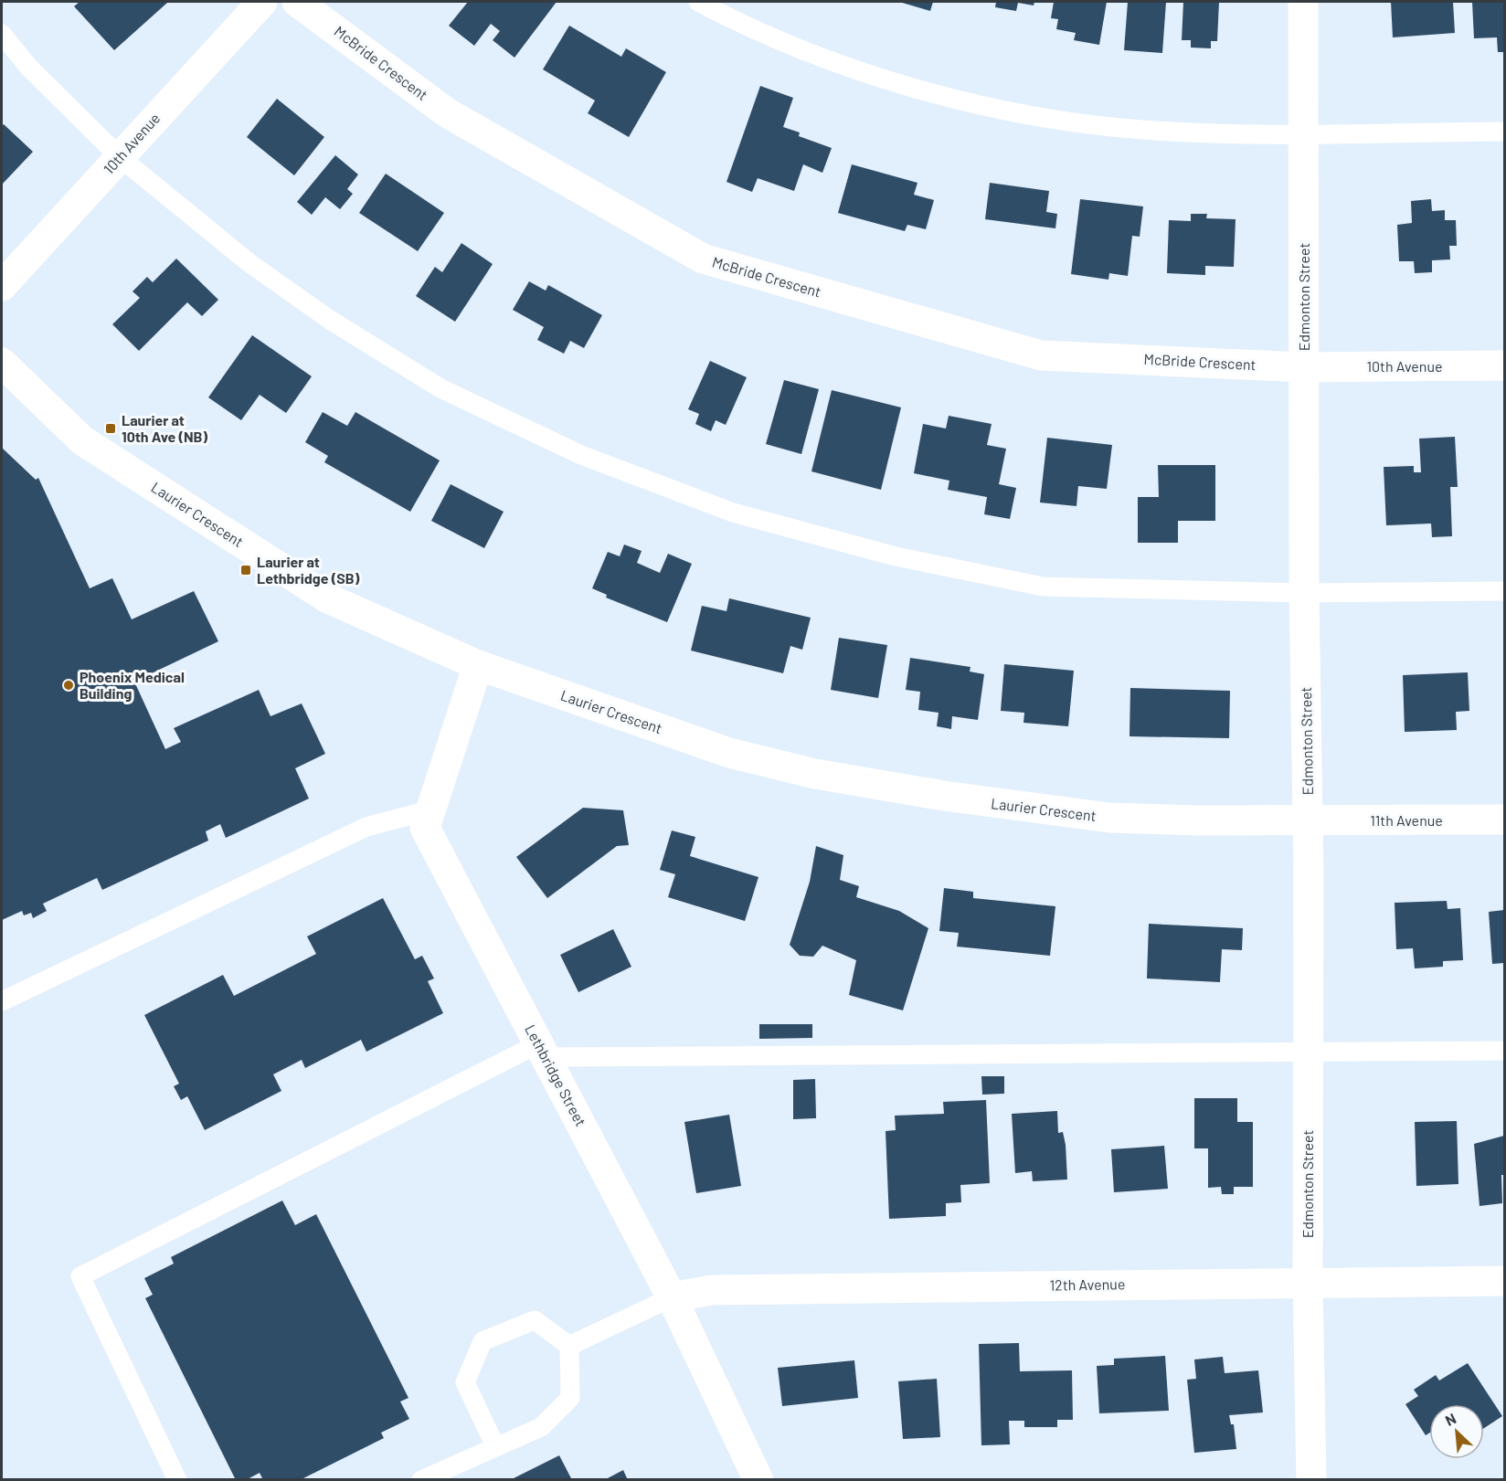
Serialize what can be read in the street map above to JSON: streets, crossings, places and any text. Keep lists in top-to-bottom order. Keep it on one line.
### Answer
{"streets":{"street":["McBride Crescent","10th Avenue","Edmonton Street","Laurier Crescent","11th Avenue","Lethbridge Street","12th Avenue"]},"crossings":[["McBride Crescent","10th Avenue"],["McBride Crescent","Edmonton Street"],["10th Avenue","Edmonton Street"],["Edmonton Street","Laurier Crescent"],["Edmonton Street","11th Avenue"],["Edmonton Street","12th Avenue"],["Laurier Crescent","11th Avenue"],["Laurier Crescent","Lethbridge Street"],["Lethbridge Street","12th Avenue"]],"places":{"transit":["Laurier at 10th Ave (NB)","Laurier at Lethbridge (SB)"],"other":["Phoenix Medical Building"]},"north":"top left"}
